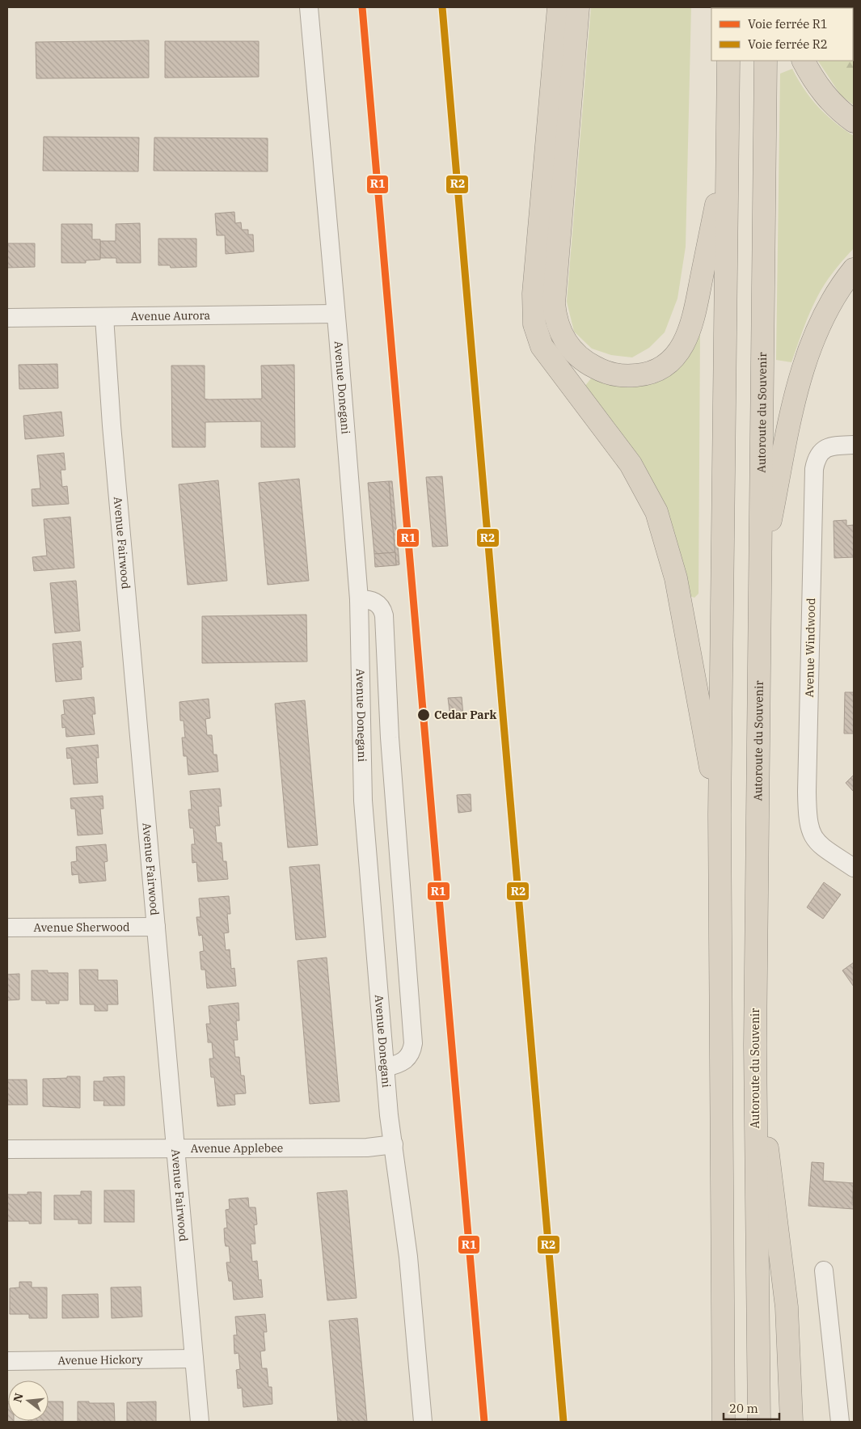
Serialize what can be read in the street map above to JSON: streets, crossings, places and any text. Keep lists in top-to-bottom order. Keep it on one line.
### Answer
{"streets":{"highway":["Autoroute du Souvenir"],"street":["Avenue Aurora","Avenue Donegani","Avenue Fairwood","Avenue Windwood","Avenue Sherwood","Avenue Applebee","Avenue Hickory"]},"crossings":[["Avenue Aurora","Avenue Donegani"],["Avenue Aurora","Avenue Fairwood"],["Avenue Donegani","Avenue Applebee"],["Avenue Fairwood","Avenue Sherwood"],["Avenue Fairwood","Avenue Applebee"],["Avenue Fairwood","Avenue Hickory"]],"places":["Cedar Park"],"lines":["rail line R1","rail line R2"],"legend":["Voie ferrée R1","Voie ferrée R2"],"scale_bar":"20 m","north":"left"}
